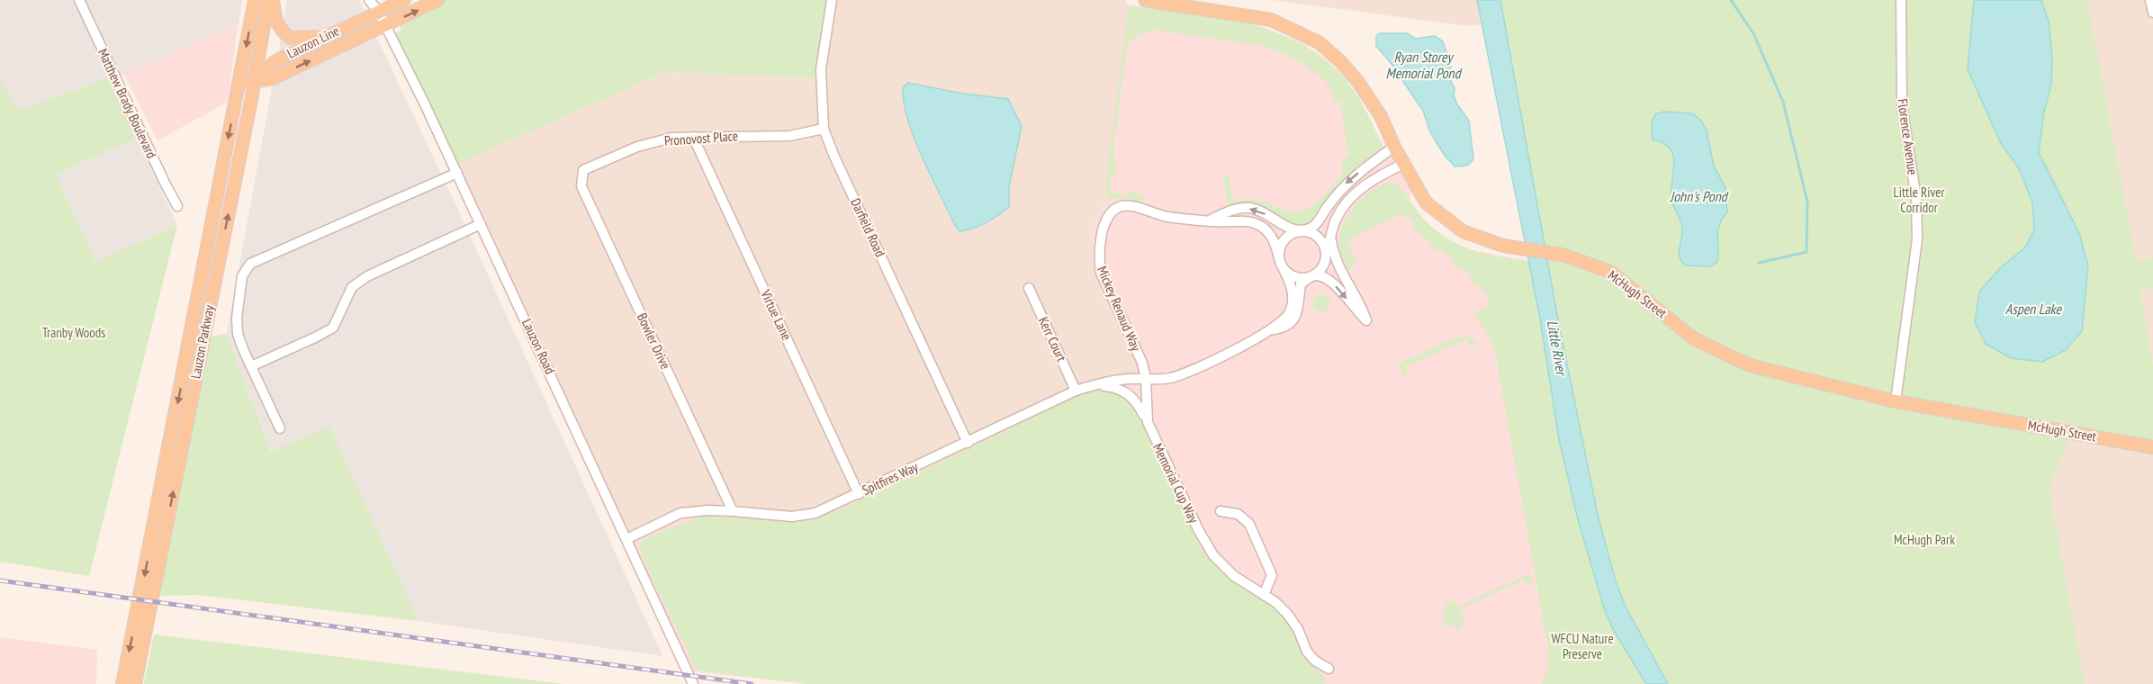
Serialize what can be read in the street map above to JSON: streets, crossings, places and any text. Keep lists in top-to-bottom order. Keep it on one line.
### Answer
{"streets":{"main road":["Lauzon Line","McHugh Street","Lauzon Parkway"],"street":["Matthew Brady Boulevard","Florence Avenue","Pronovost Place","Darfield Road","Mickey Renaud Way","Virtue Lane","Kerr Court","Bowler Drive","Lauzon Road","Spitfires Way","Memorial Cup Way"]},"crossings":[["Lauzon Line","Lauzon Parkway"],["Lauzon Line","Lauzon Road"],["Florence Avenue","McHugh Street"],["Pronovost Place","Darfield Road"],["Pronovost Place","Virtue Lane"],["Pronovost Place","Bowler Drive"],["Darfield Road","Spitfires Way"],["Mickey Renaud Way","Spitfires Way"],["Mickey Renaud Way","Memorial Cup Way"],["Virtue Lane","Spitfires Way"],["Kerr Court","Spitfires Way"],["Bowler Drive","Spitfires Way"],["Lauzon Road","Spitfires Way"],["Spitfires Way","Memorial Cup Way"]],"water":["Ryan Storey Memorial Pond","John's Pond","Aspen Lake","Little River"],"parks":["Little River Corridor","Tranby Woods","McHugh Park","WFCU Nature Preserve"]}
